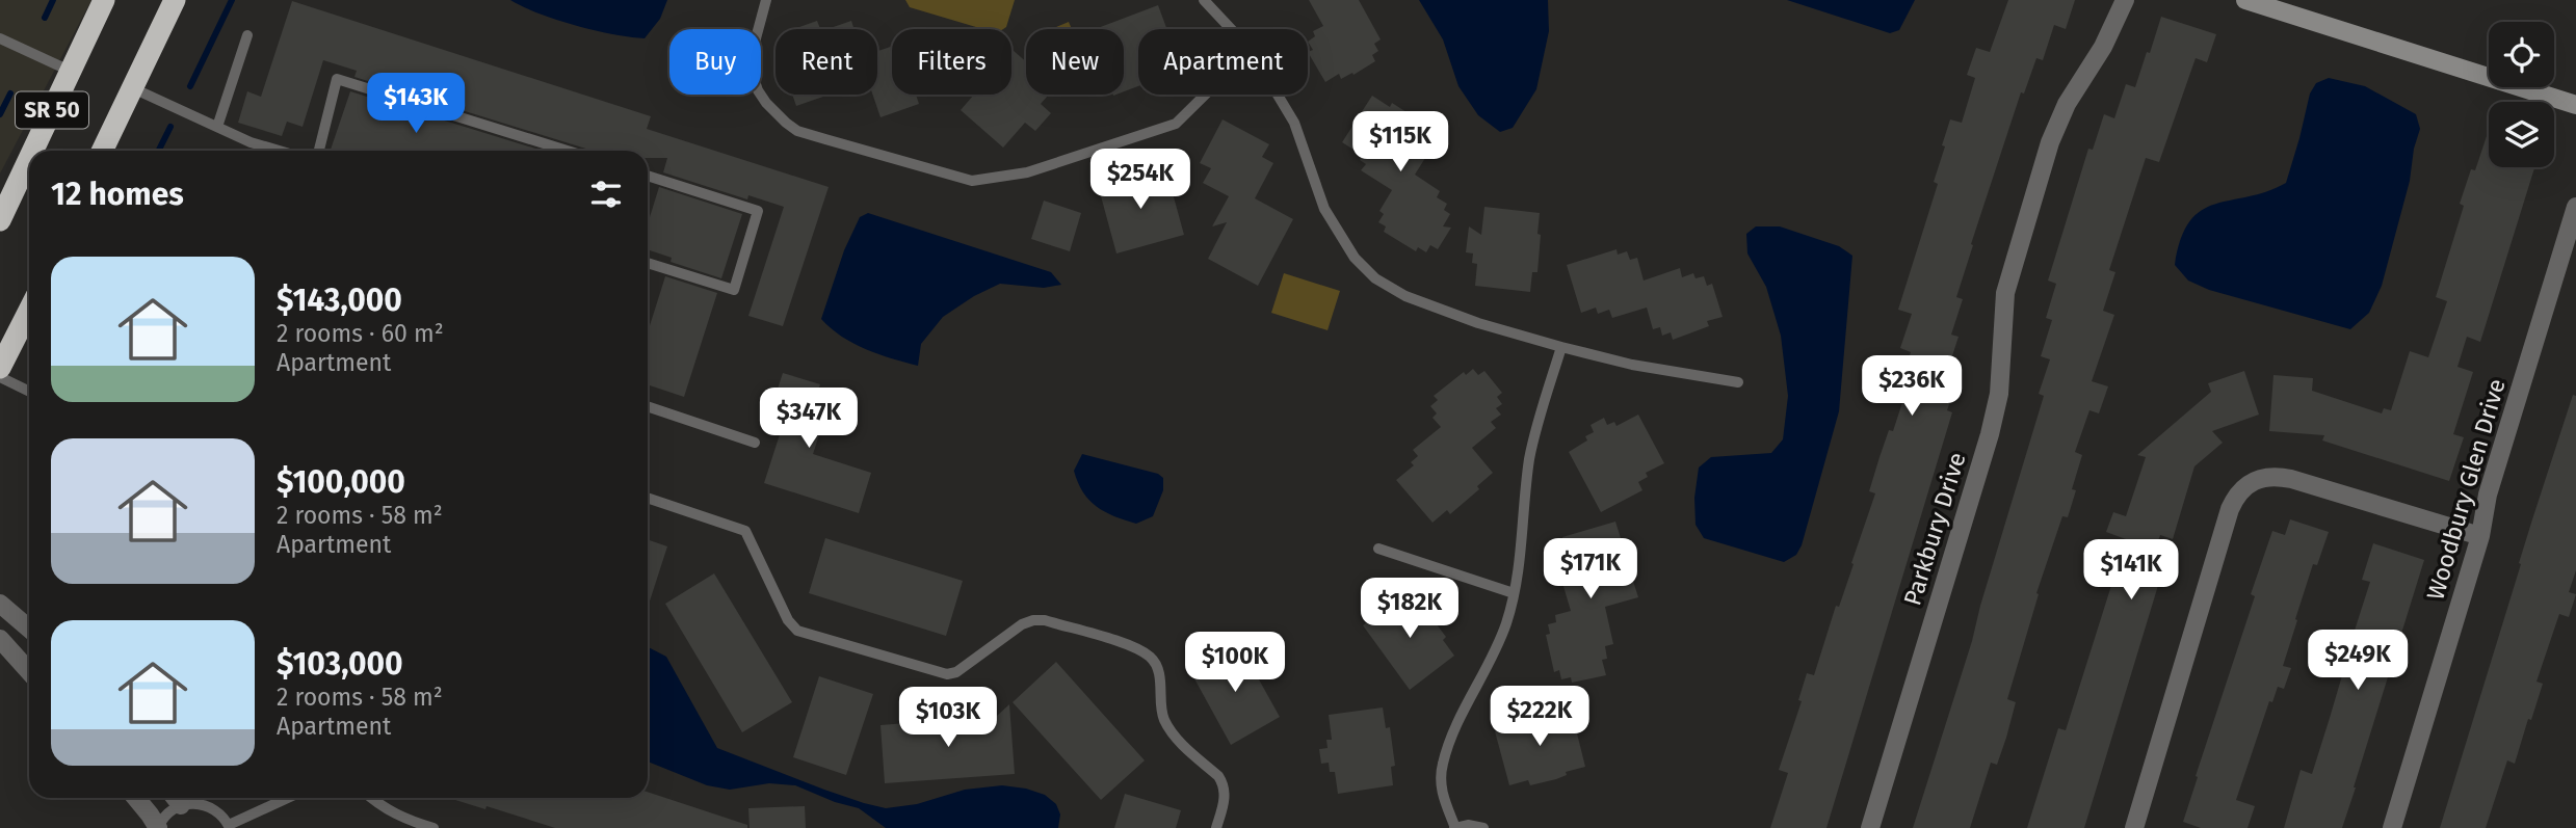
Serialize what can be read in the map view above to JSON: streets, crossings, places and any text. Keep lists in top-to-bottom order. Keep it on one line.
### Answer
{"streets":{"highway":["SR 50"],"street":["Woodbury Glen Drive","Parkbury Drive"]},"page":{"chip":["Buy","Rent","Filters","New","Apartment"],"price":["$143K","$115K","$254K","$236K","$347K","$171K","$141K","$182K","$249K","$100K","$222K","$103K"],"heading":"12 homes","list":[{"name":"$143,000","note":"2 rooms · 60 m² · Apartment"},{"name":"$100,000","note":"2 rooms · 58 m² · Apartment"},{"name":"$103,000","note":"2 rooms · 58 m² · Apartment"}]}}
